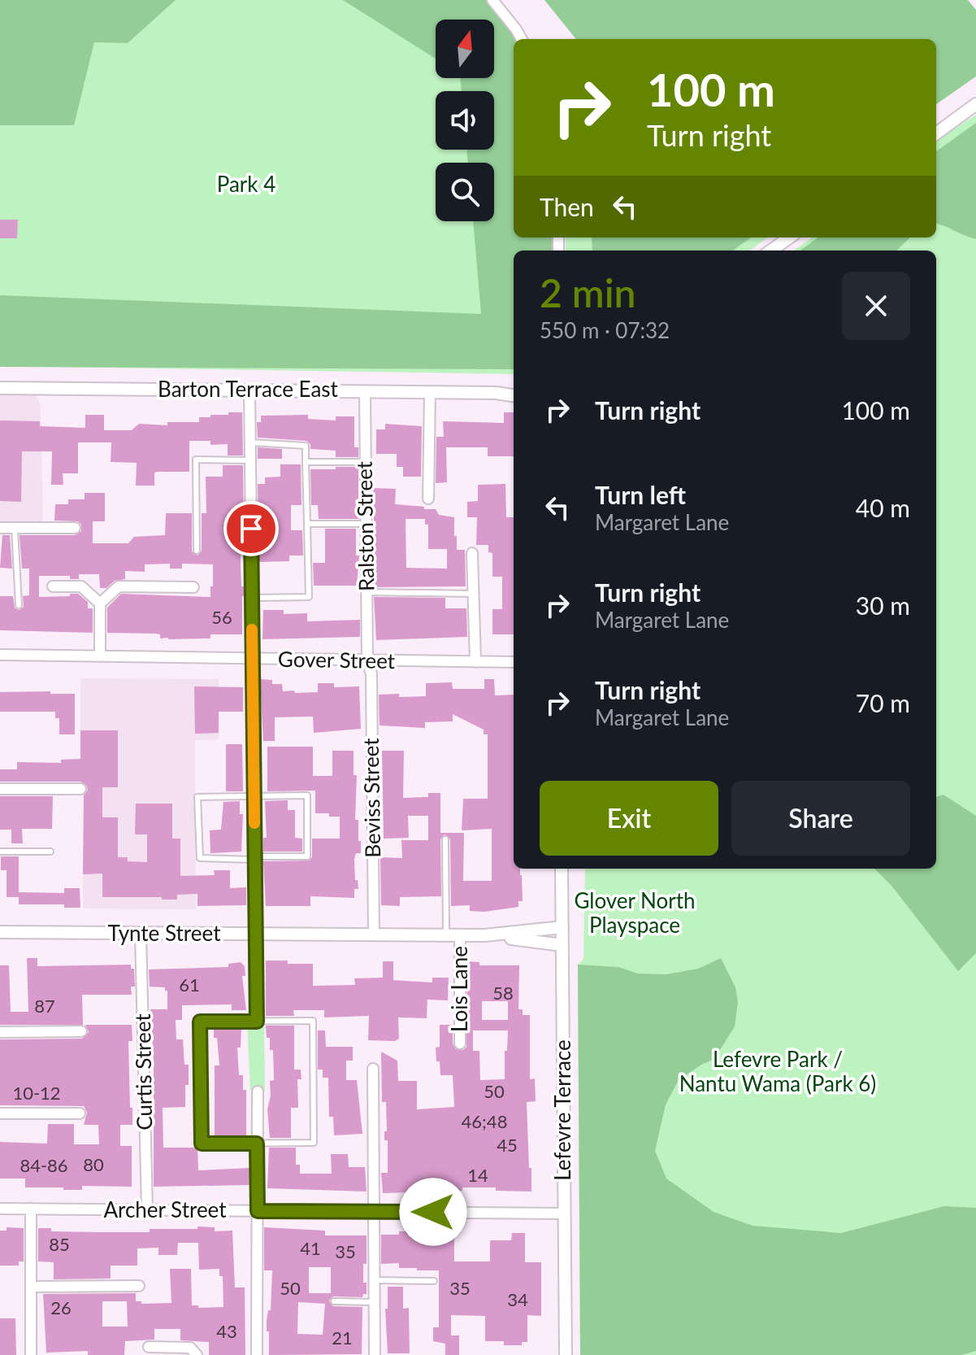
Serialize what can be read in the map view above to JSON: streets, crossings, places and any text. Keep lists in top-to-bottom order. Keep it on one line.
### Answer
{"streets":{"street":["Barton Terrace East","Ralston Street","Gover Street","Beviss Street","Tynte Street","Lois Lane","Curtis Street","Lefevre Terrace","Archer Street"]},"crossings":[["Barton Terrace East","Ralston Street"],["Ralston Street","Gover Street"],["Ralston Street","Beviss Street"],["Gover Street","Beviss Street"],["Beviss Street","Tynte Street"],["Tynte Street","Lois Lane"],["Tynte Street","Curtis Street"],["Tynte Street","Lefevre Terrace"],["Curtis Street","Archer Street"],["Lefevre Terrace","Archer Street"]],"parks":["Park 4","Glover North Playspace","Lefevre Park / Nantu Wama (Park 6)"],"house_numbers":["56","61","58","87","50","10-12","46;48","45","80","84-86","14","85","41","35","50","35","34","26","43","21"],"north":"top","page":{"turn":["100 m","Turn right"],"then":"Then","heading":["2 min","550 m · 07:32"],"list":[{"name":"Turn right","value":"100 m"},{"name":"Turn left","note":"Margaret Lane","value":"40 m"},{"name":"Turn right","note":"Margaret Lane","value":"30 m"},{"name":"Turn right","note":"Margaret Lane","value":"70 m"}],"buttons":["Exit","Share"]}}
